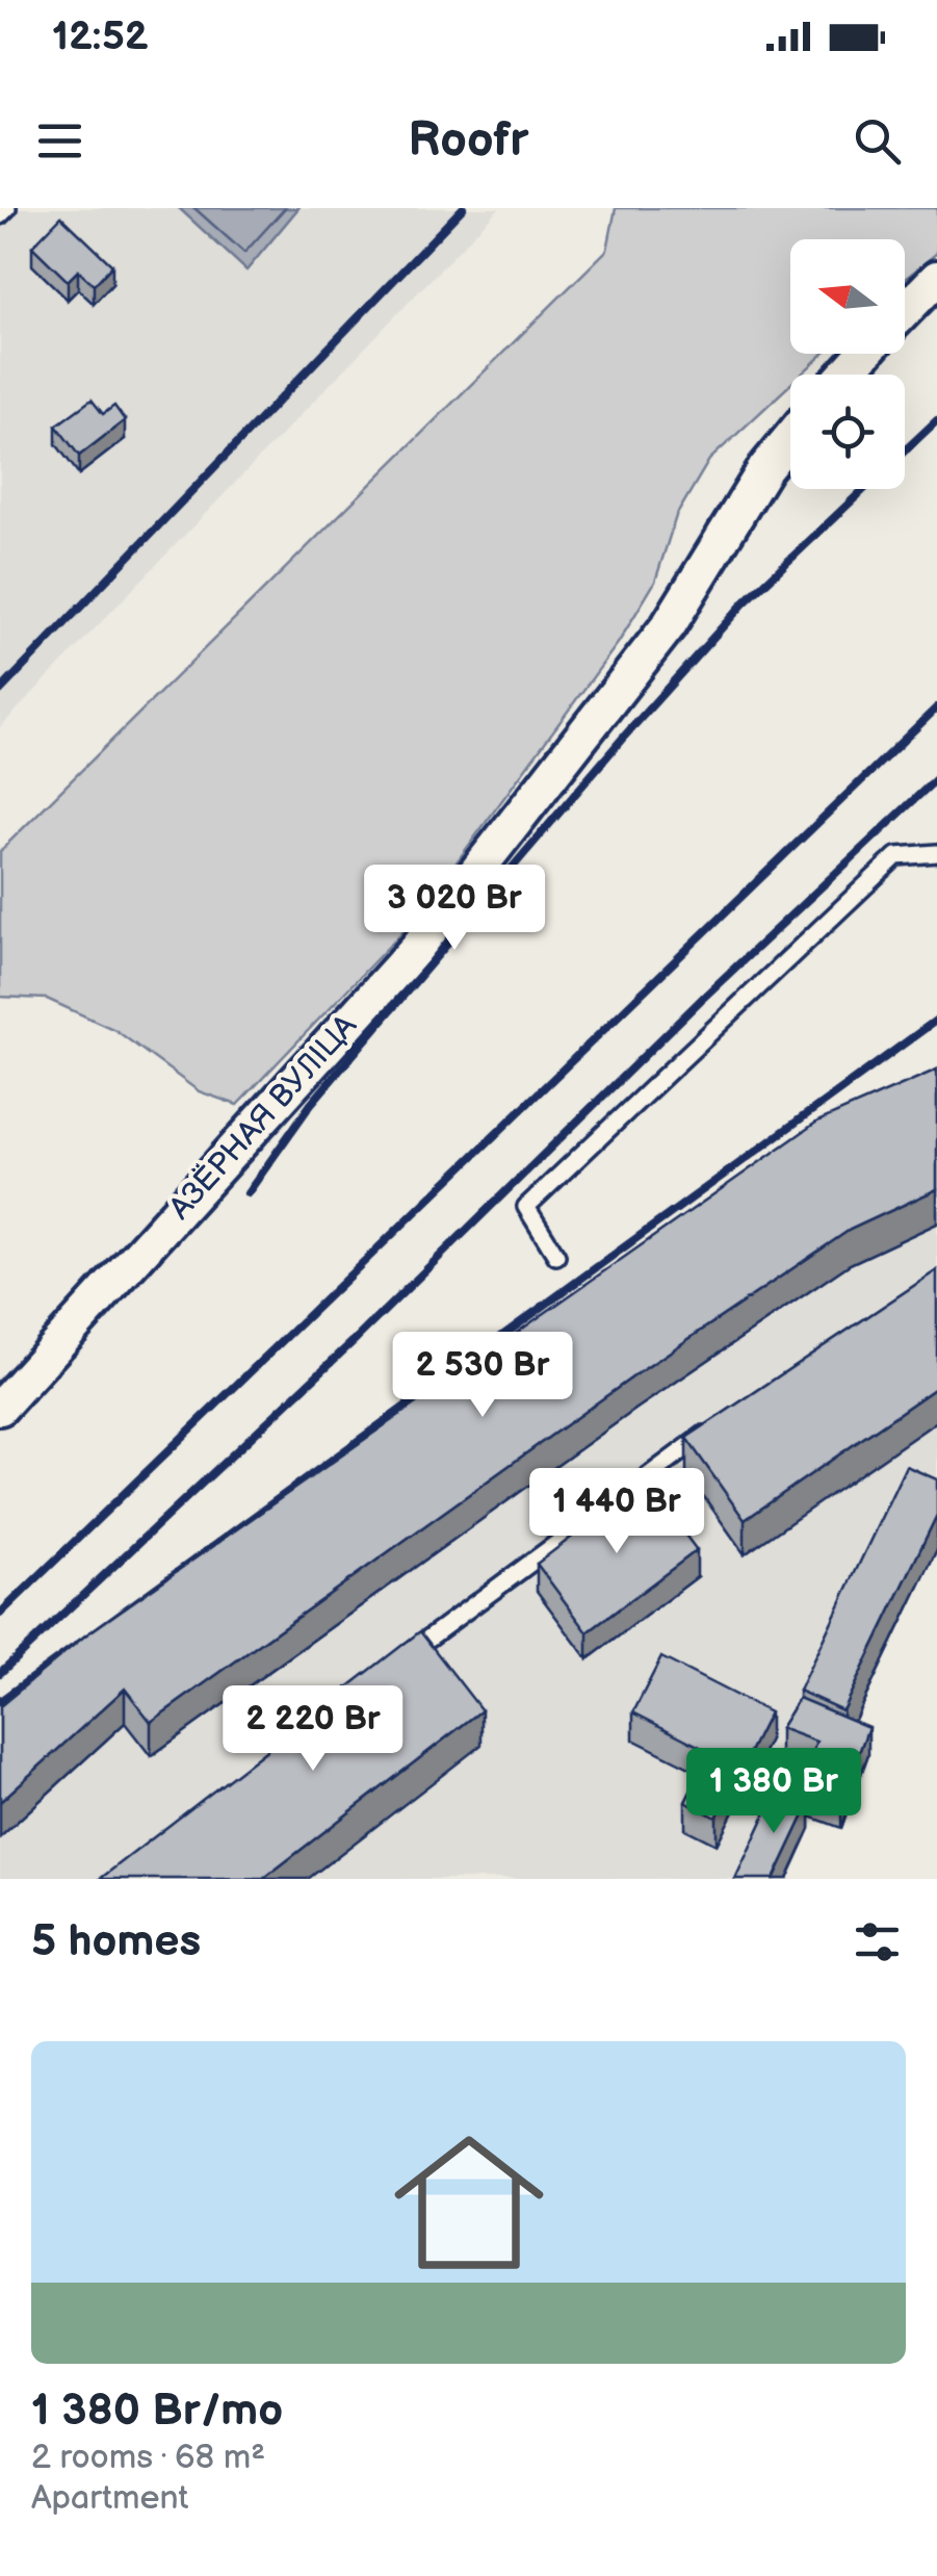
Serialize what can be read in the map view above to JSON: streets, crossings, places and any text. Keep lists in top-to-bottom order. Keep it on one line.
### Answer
{"streets":{"street":["АЗЁРНАЯ ВУЛІЦА"]},"north":"left","page":{"status":"12:52","header":"Roofr","price":["3 020 Br","2 530 Br","1 440 Br","2 220 Br","1 380 Br"],"heading":"5 homes","list":[{"name":"1 380 Br/mo","note":"2 rooms · 68 m² · Apartment"}]}}
